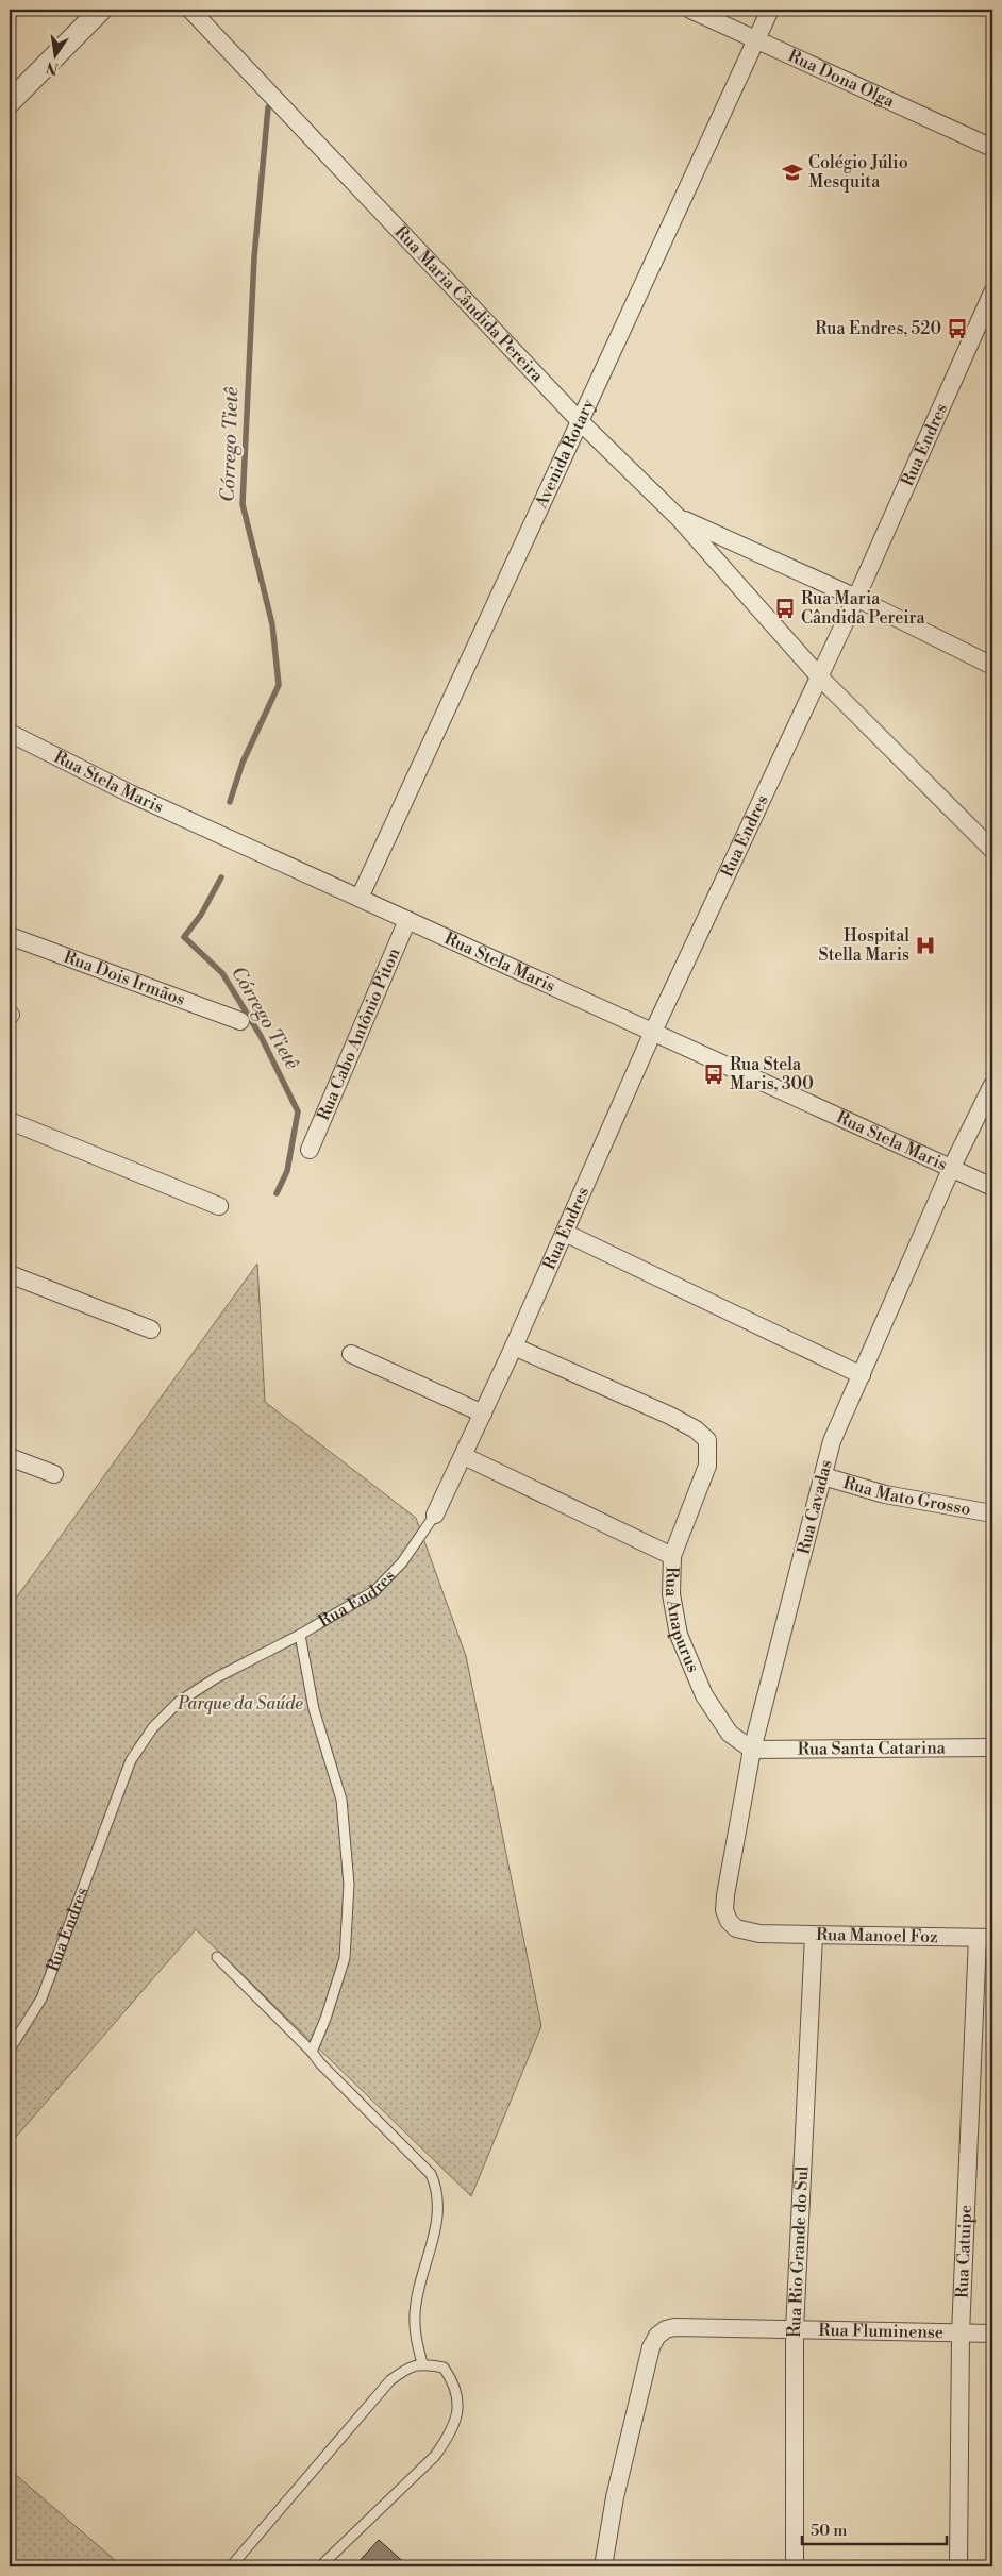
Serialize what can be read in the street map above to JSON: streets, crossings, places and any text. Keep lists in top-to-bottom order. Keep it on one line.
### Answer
{"streets":{"street":["Rua Dona Olga","Rua Maria Cândida Pereira","Rua Endres","Avenida Rotary","Rua Stela Maris","Rua Dois Irmãos","Rua Cabo Antônio Piton","Rua Mato Grosso","Rua Cavadas","Rua Anapurus","Rua Santa Catarina","Rua Manoel Foz","Rua Rio Grande do Sul","Rua Catuipe","Rua Fluminense"]},"crossings":[["Rua Dona Olga","Avenida Rotary"],["Rua Maria Cândida Pereira","Rua Endres"],["Rua Maria Cândida Pereira","Avenida Rotary"],["Rua Endres","Rua Stela Maris"],["Rua Endres","Rua Anapurus"],["Avenida Rotary","Rua Stela Maris"],["Rua Stela Maris","Rua Cabo Antônio Piton"],["Rua Stela Maris","Rua Cavadas"],["Rua Mato Grosso","Rua Cavadas"],["Rua Cavadas","Rua Anapurus"],["Rua Cavadas","Rua Santa Catarina"],["Rua Cavadas","Rua Manoel Foz"],["Rua Anapurus","Rua Santa Catarina"],["Rua Manoel Foz","Rua Rio Grande do Sul"],["Rua Manoel Foz","Rua Catuipe"],["Rua Rio Grande do Sul","Rua Fluminense"],["Rua Catuipe","Rua Fluminense"]],"water":["Córrego Tietê"],"parks":["Parque da Saúde"],"places":{"school or university":["Colégio Júlio Mesquita"],"bus stop":["Rua Endres, 520","Rua Maria Cândida Pereira","Rua Stela Maris, 300"],"hospital":["Hospital Stella Maris"]},"scale_bar":"50 m","north":"bottom"}
